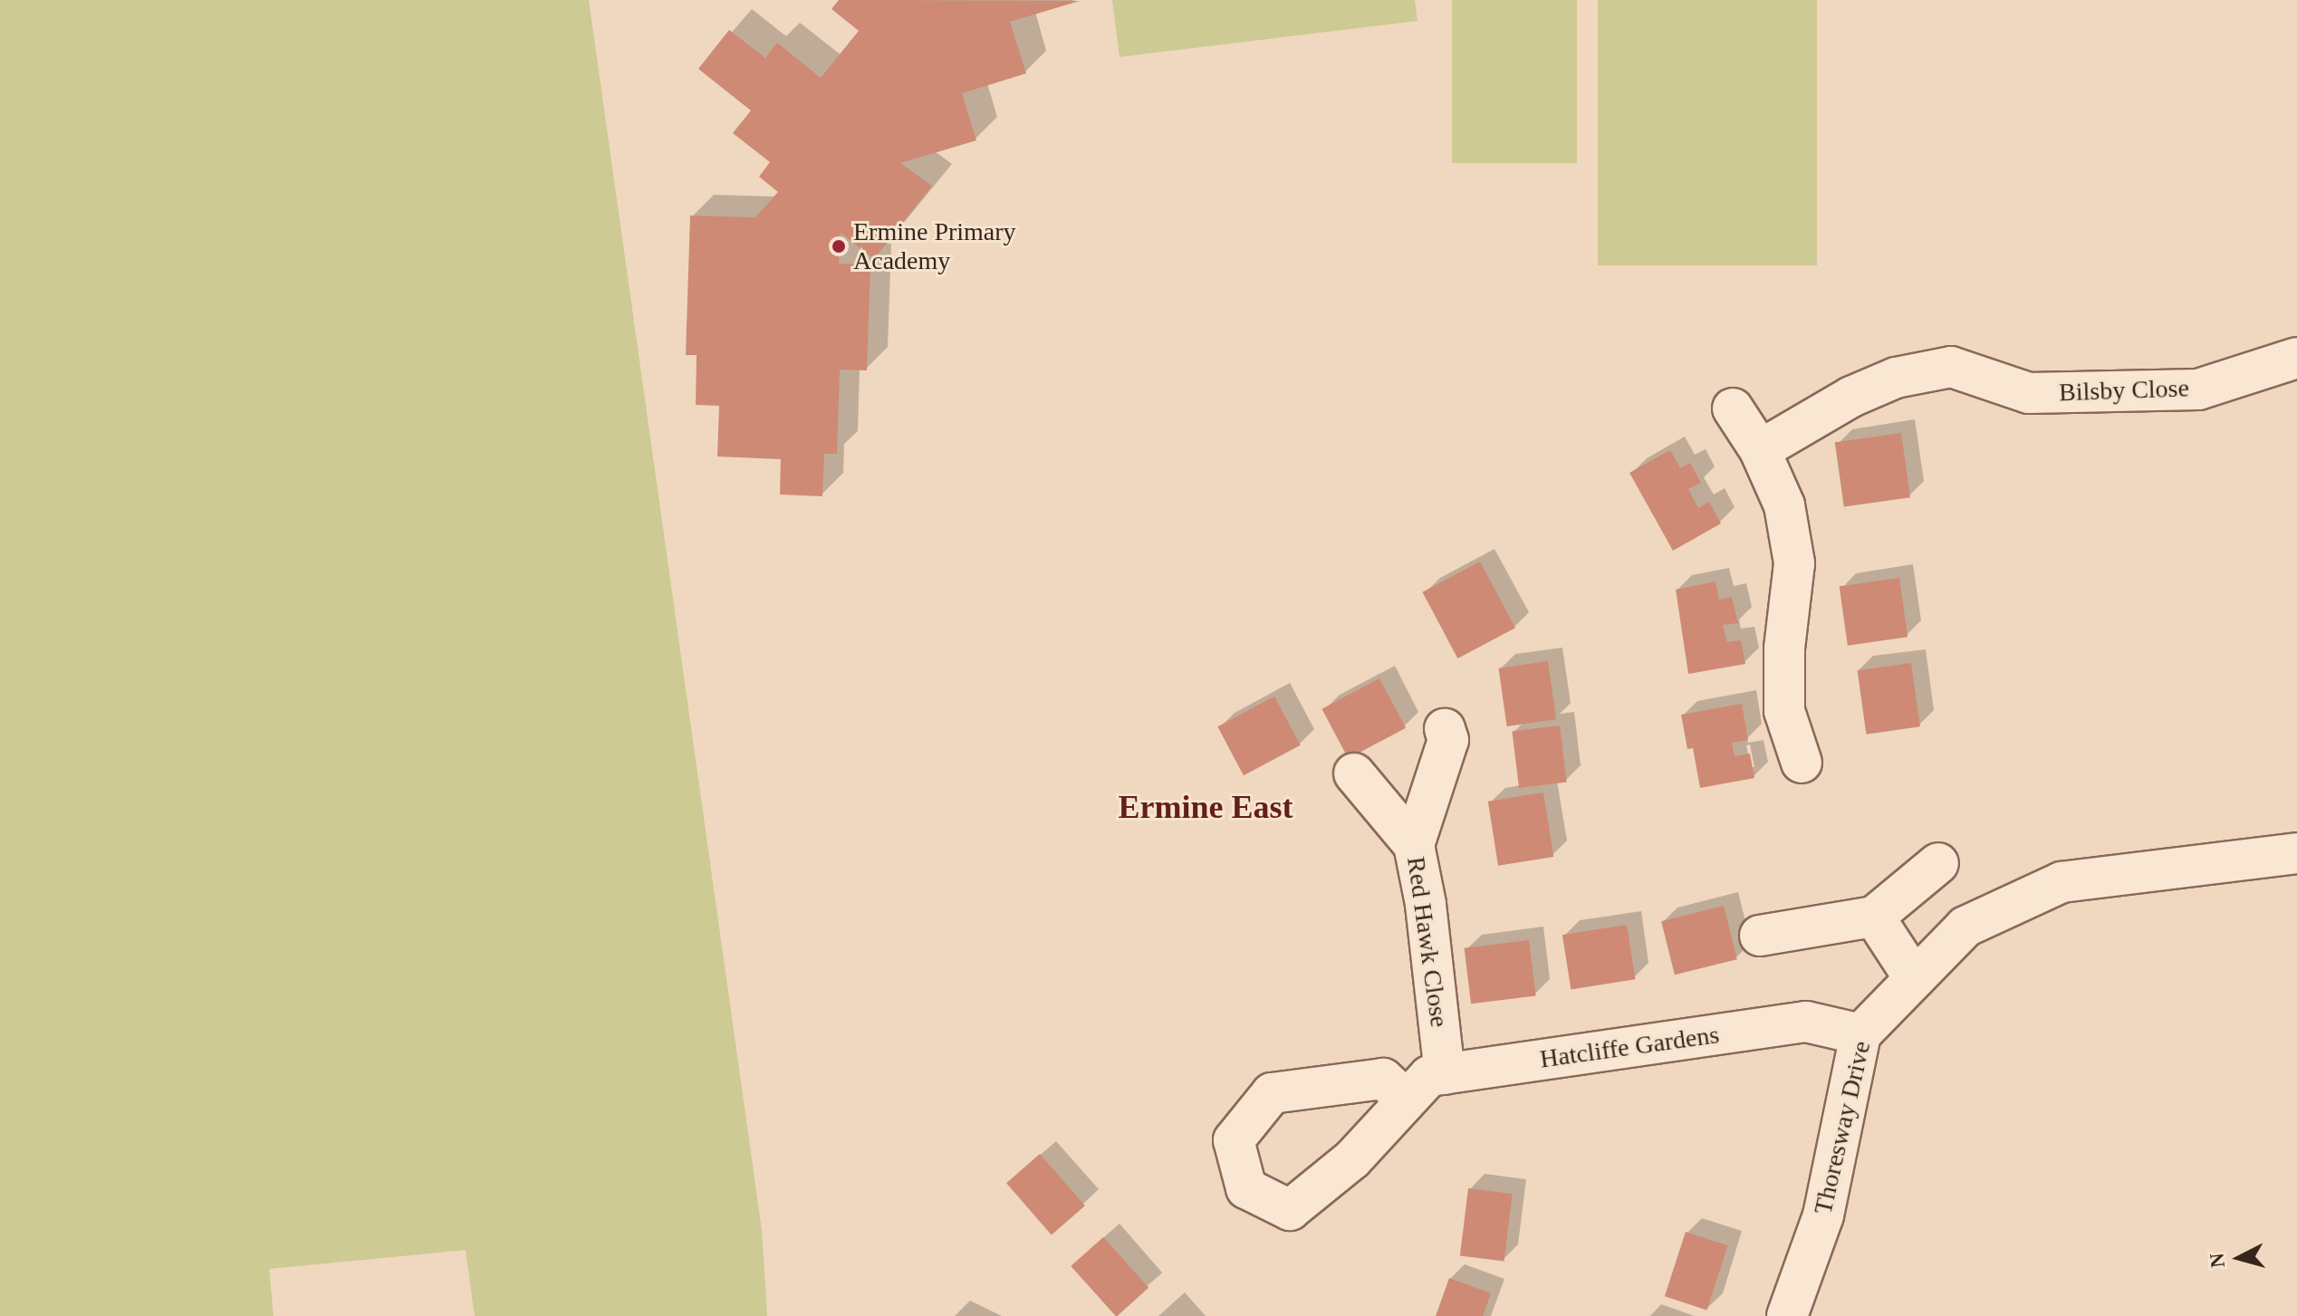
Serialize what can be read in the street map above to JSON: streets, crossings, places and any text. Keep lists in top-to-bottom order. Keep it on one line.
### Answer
{"streets":{"street":["Bilsby Close","Red Hawk Close","Hatcliffe Gardens","Thoresway Drive"]},"crossings":[["Red Hawk Close","Hatcliffe Gardens"],["Hatcliffe Gardens","Thoresway Drive"]],"districts":["Ermine East"],"places":["Ermine Primary Academy"],"north":"left"}
